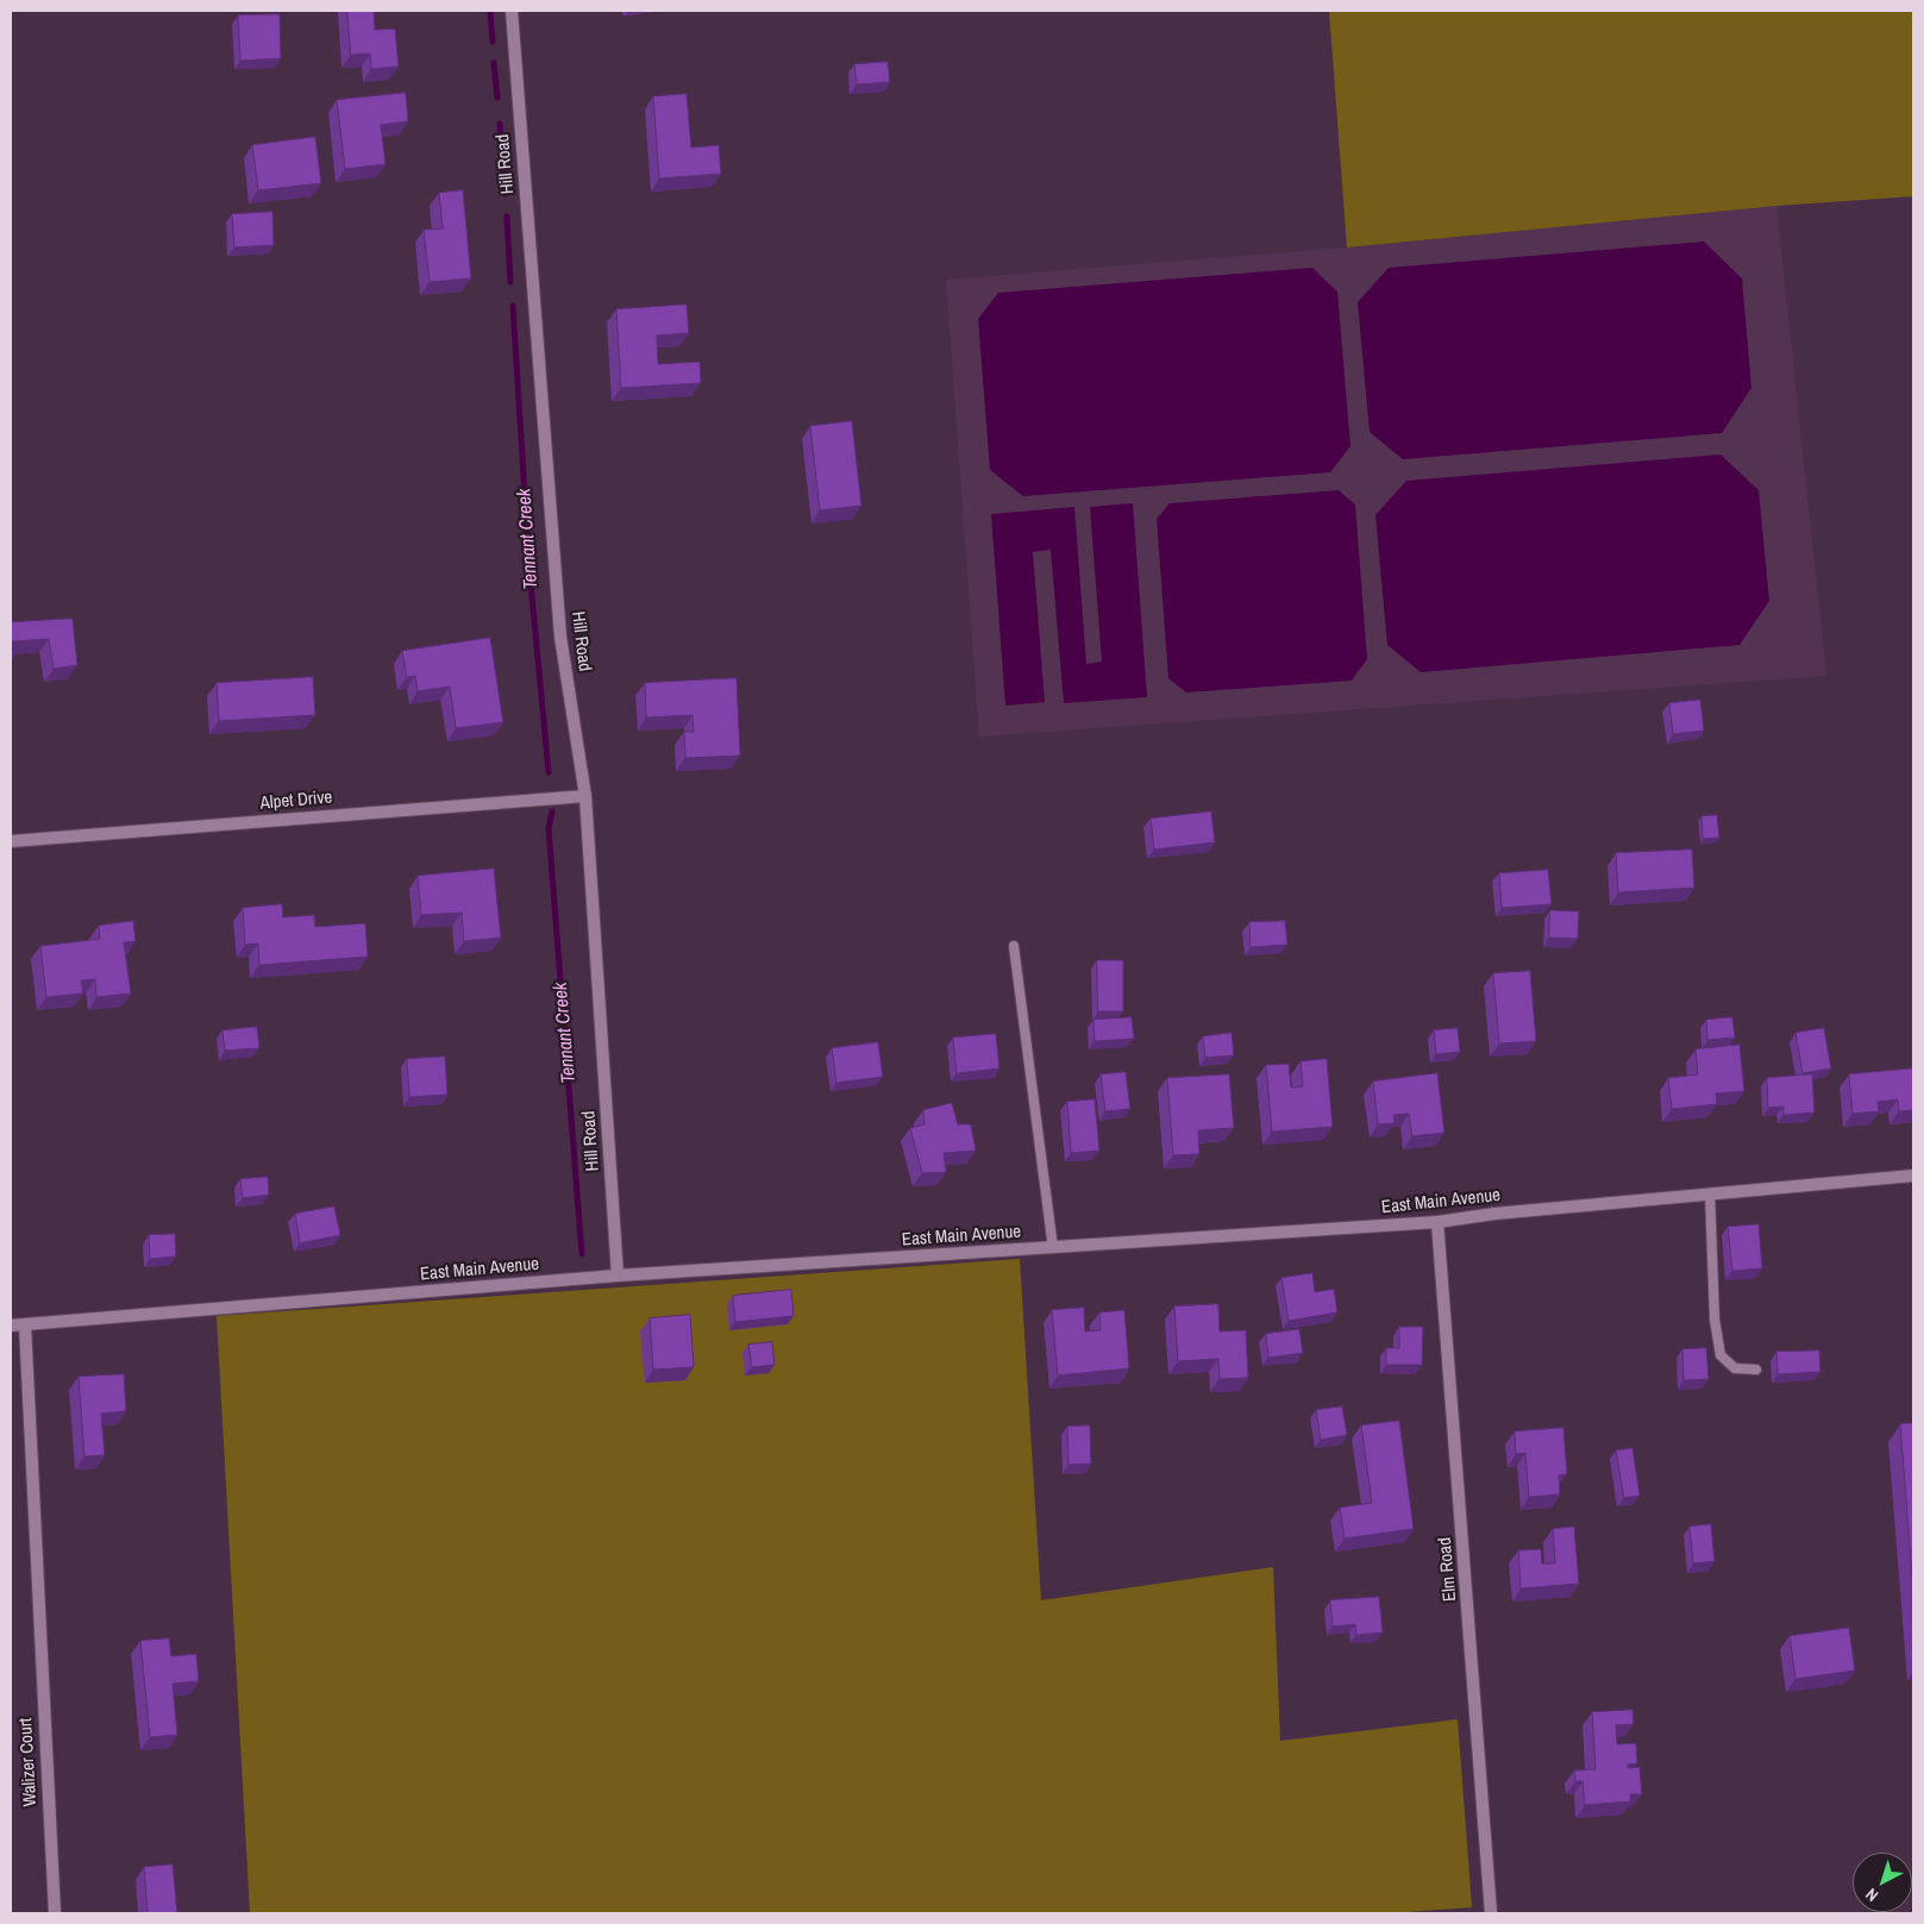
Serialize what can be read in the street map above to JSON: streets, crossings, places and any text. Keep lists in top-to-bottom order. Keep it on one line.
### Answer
{"streets":{"street":["Hill Road","Alpet Drive","East Main Avenue","Elm Road","Walizer Court"]},"crossings":[["Hill Road","Alpet Drive"],["Hill Road","East Main Avenue"],["East Main Avenue","Elm Road"],["East Main Avenue","Walizer Court"]],"water":["Tennant Creek"],"north":"bottom left"}
